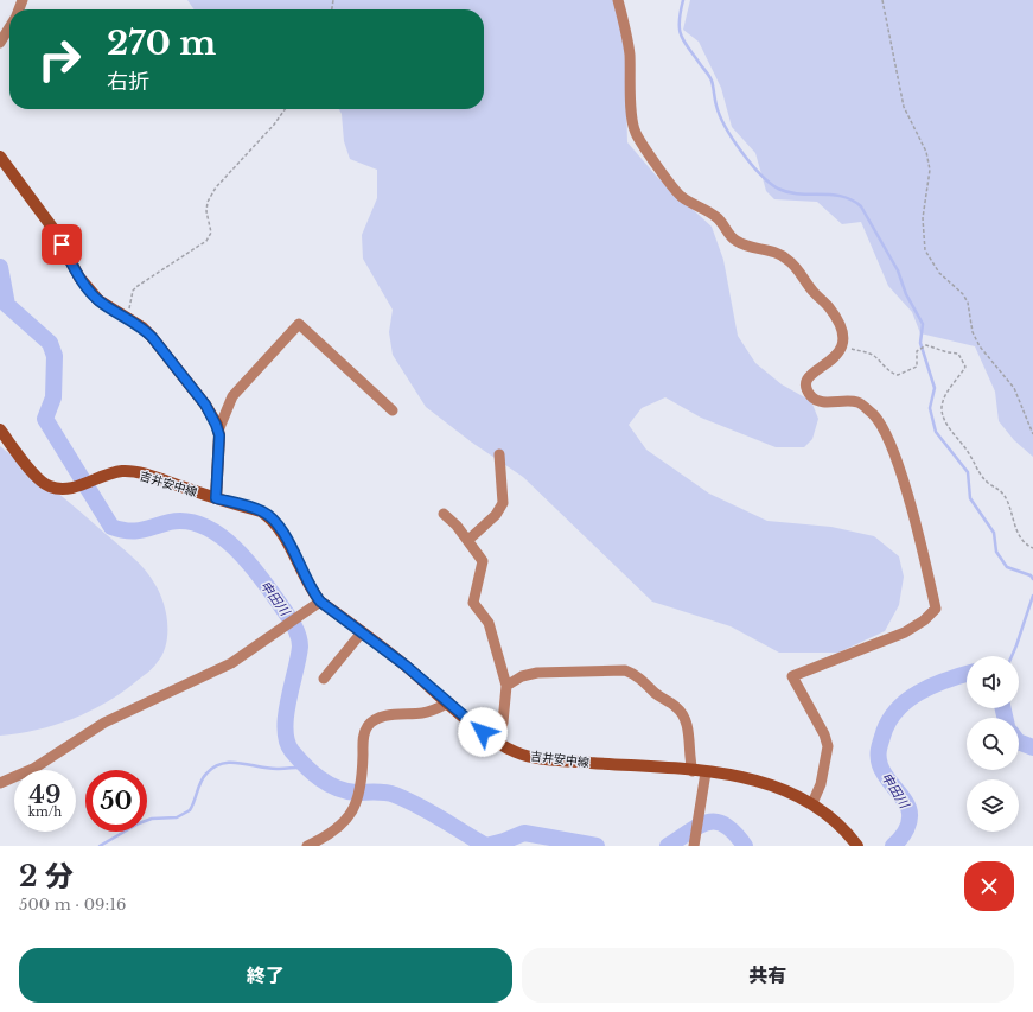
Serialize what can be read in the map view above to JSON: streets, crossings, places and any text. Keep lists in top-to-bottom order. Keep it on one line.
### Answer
{"streets":{"main road":["吉井安中線"]},"water":["申田川"],"page":{"turn":["270 m","右折"],"speed":"49 km/h","limit":"50","heading":["2 分","500 m · 09:16"],"buttons":["終了","共有"]}}
